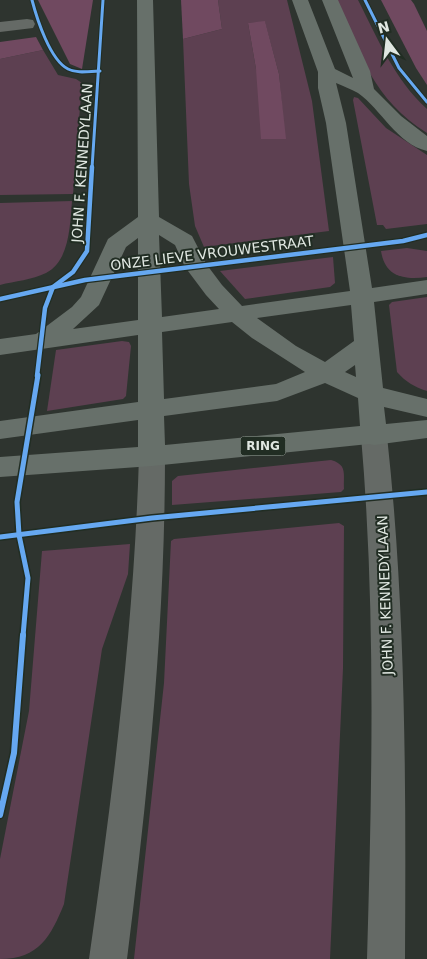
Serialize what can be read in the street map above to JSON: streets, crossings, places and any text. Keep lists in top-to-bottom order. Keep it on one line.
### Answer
{"streets":{"main road":["JOHN F. KENNEDYLAAN","RING"],"cycle path":["ONZE LIEVE VROUWESTRAAT"]},"crossings":[["JOHN F. KENNEDYLAAN","RING"]],"north":"top"}
